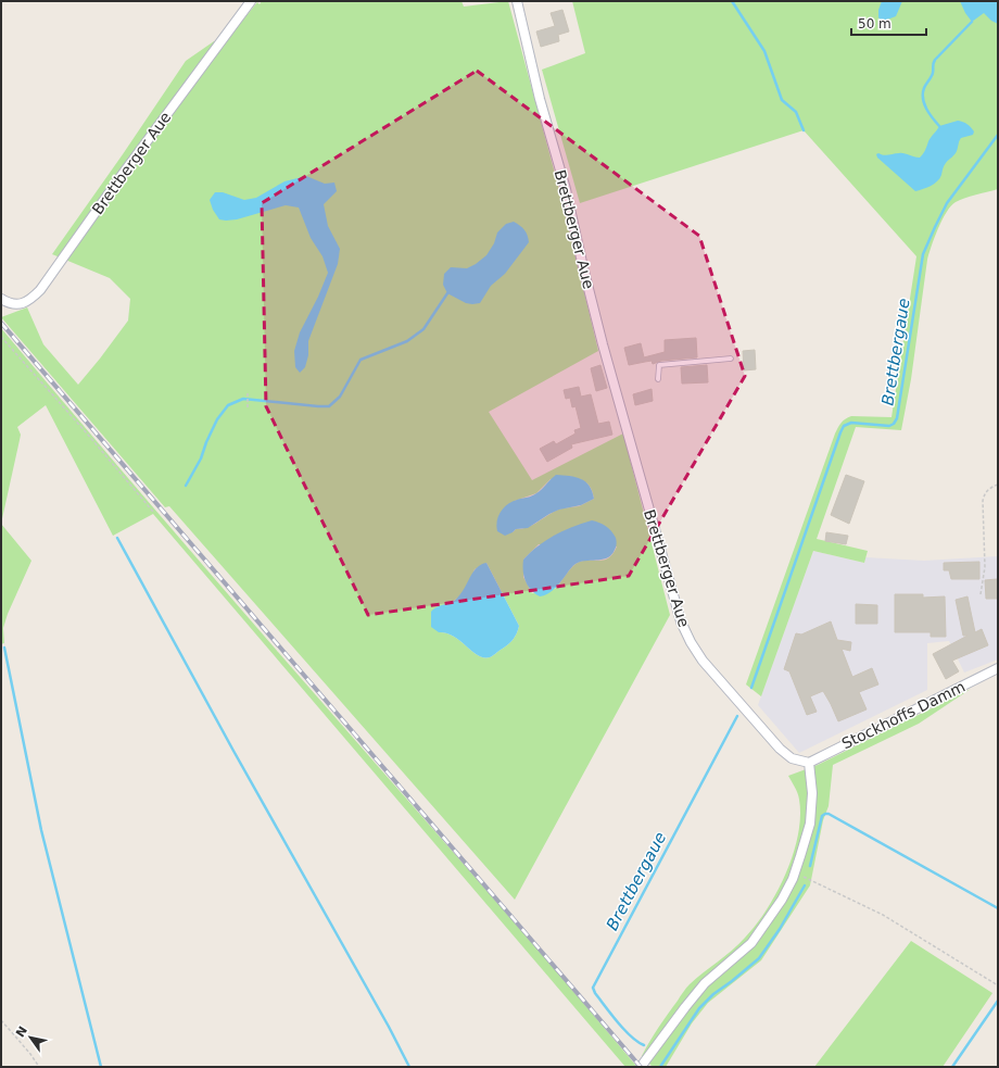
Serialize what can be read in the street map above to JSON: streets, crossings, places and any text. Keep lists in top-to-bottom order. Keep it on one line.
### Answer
{"streets":{"street":["Brettberger Aue","Stockhoffs Damm"]},"crossings":[["Brettberger Aue","Stockhoffs Damm"]],"water":["Brettbergaue"],"scale_bar":"50 m","north":"top left"}
